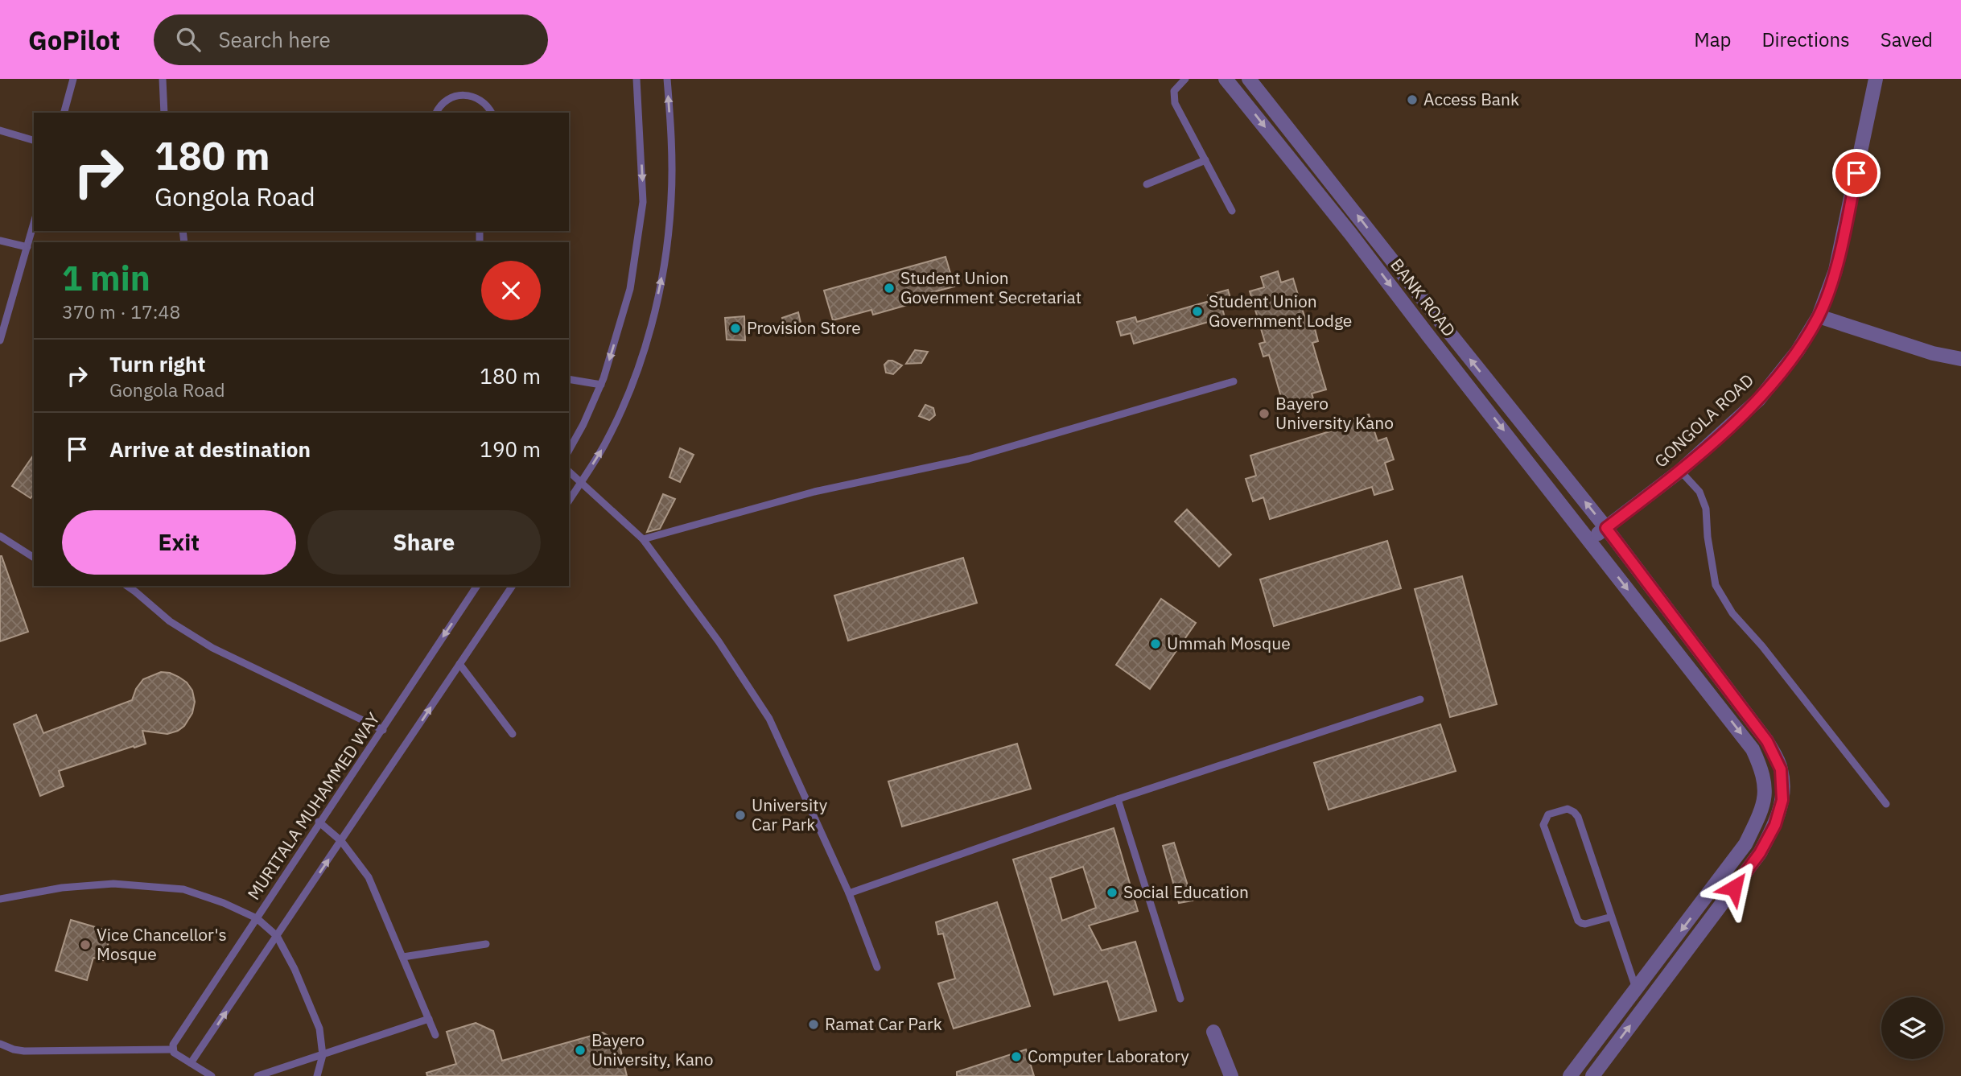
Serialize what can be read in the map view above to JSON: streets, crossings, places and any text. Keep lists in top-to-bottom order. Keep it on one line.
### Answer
{"streets":{"street":["BANK ROAD","GONGOLA ROAD"],"lane":["MURITALA MUHAMMED WAY"]},"crossings":[["BANK ROAD","GONGOLA ROAD"]],"places":["Access Bank","Student Union Government Secretariat","Student Union Government Lodge","Provision Store","Bayero University Kano","Ummah Mosque","University Car Park","Social Education","Vice Chancellor's Mosque","Ramat Car Park","Bayero University, Kano","Computer Laboratory"],"page":{"header":"GoPilot","search":"Search here","nav":["Map","Directions","Saved"],"turn":["180 m","Gongola Road"],"heading":["1 min","370 m · 17:48"],"list":[{"name":"Turn right","note":"Gongola Road","value":"180 m"},{"name":"Arrive at destination","value":"190 m"}],"buttons":["Exit","Share"]}}
